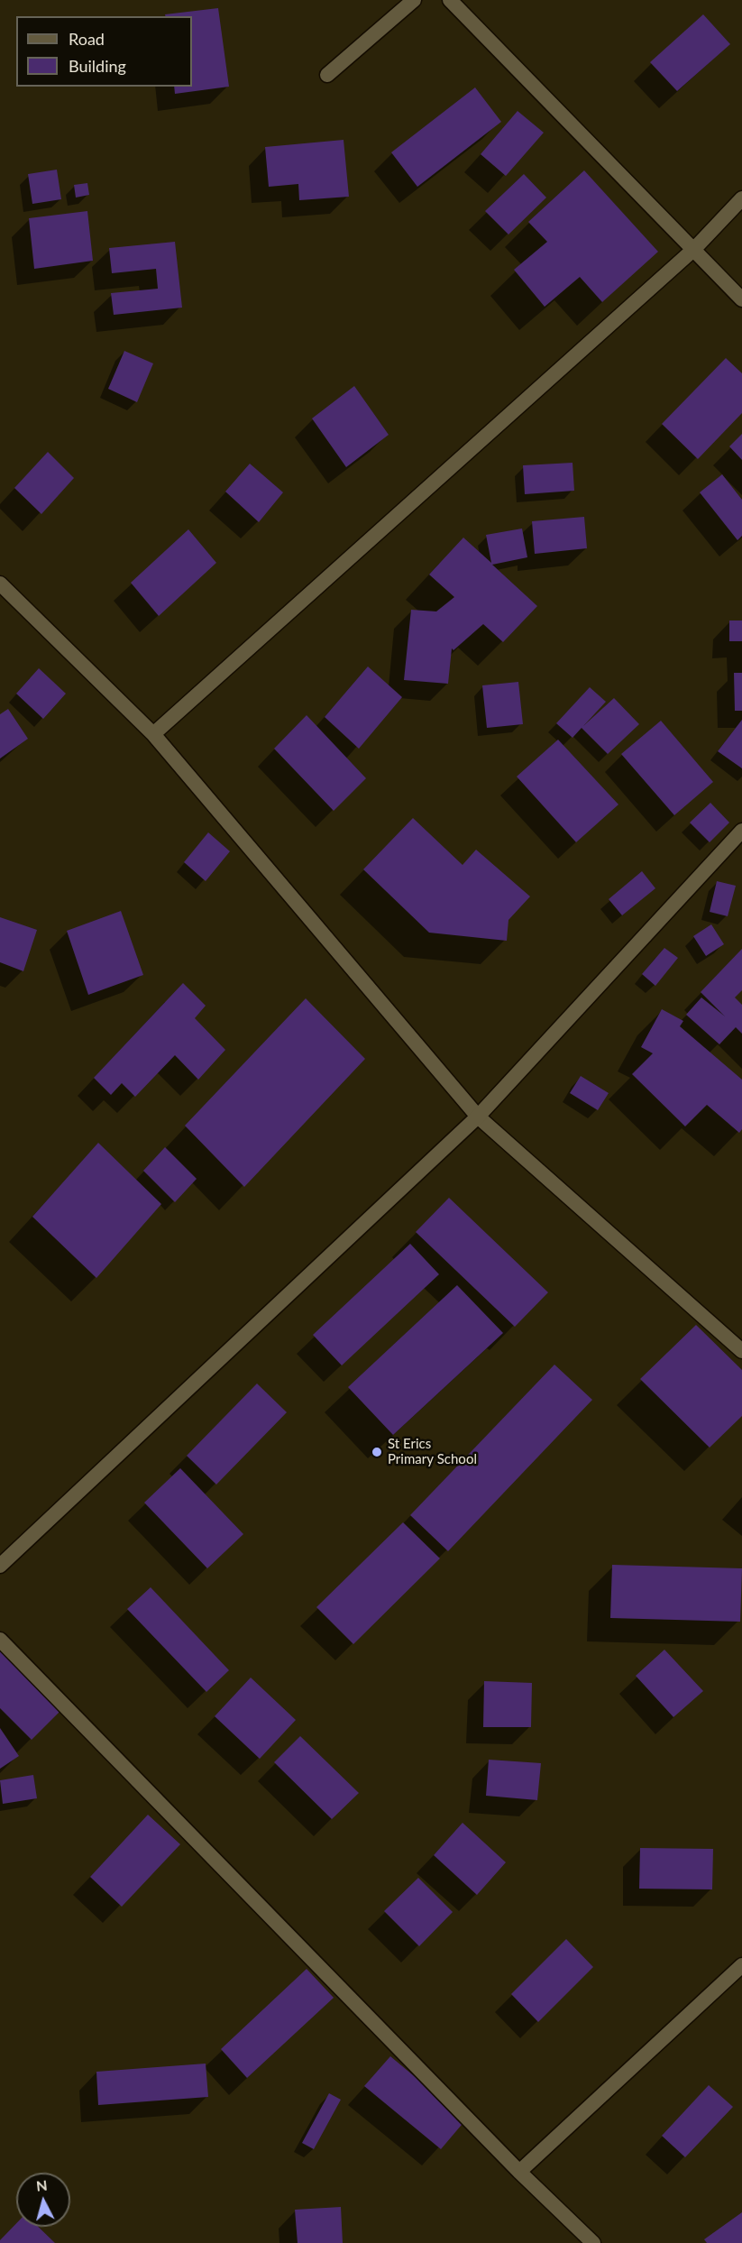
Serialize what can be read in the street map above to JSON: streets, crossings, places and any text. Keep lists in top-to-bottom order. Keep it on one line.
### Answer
{"places":["St Erics Primary School"],"legend":["Road","Building"],"north":"top"}
